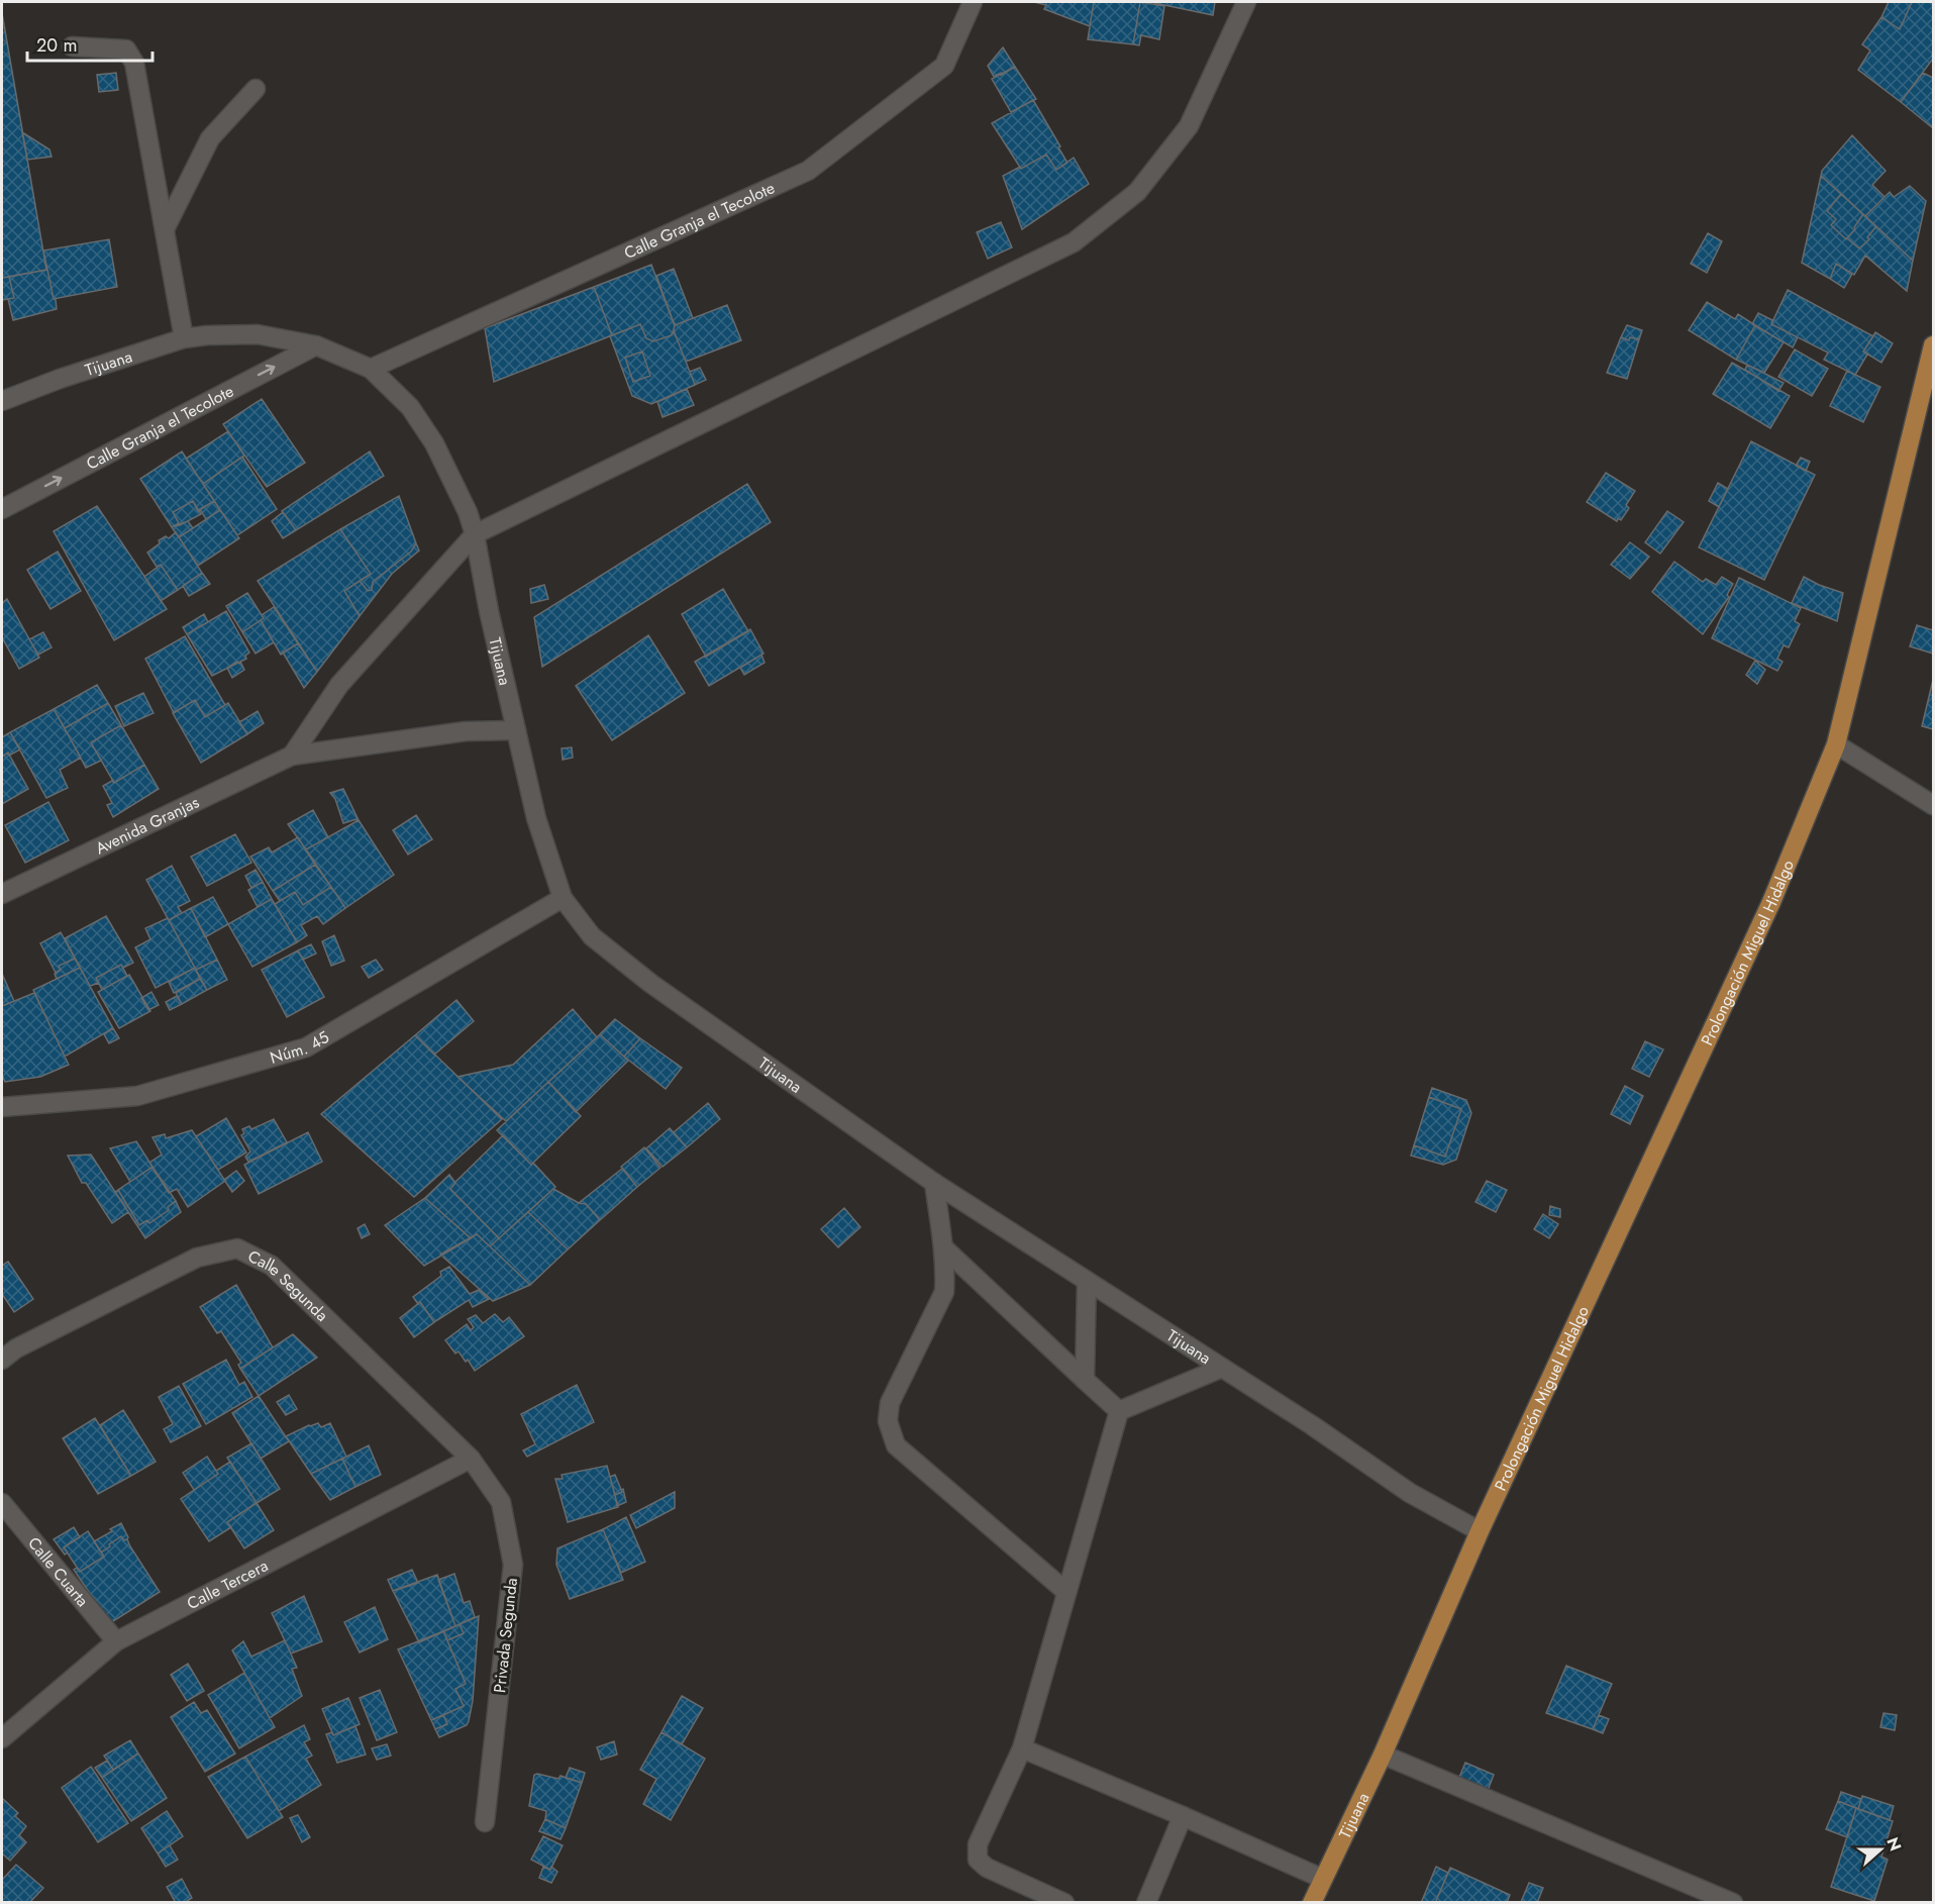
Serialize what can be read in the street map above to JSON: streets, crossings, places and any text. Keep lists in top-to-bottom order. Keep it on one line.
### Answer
{"streets":{"main road":["Tijuana","Prolongación Miguel Hidalgo"],"street":["Calle Granja el Tecolote","Avenida Granjas","Núm. 45","Calle Segunda","Calle Cuarta","Calle Tercera","Privada Segunda"]},"crossings":[["Calle Granja el Tecolote","Tijuana"],["Tijuana","Avenida Granjas"],["Tijuana","Prolongación Miguel Hidalgo"],["Tijuana","Núm. 45"],["Calle Segunda","Calle Tercera"],["Calle Segunda","Privada Segunda"],["Calle Cuarta","Calle Tercera"],["Calle Tercera","Privada Segunda"]],"scale_bar":"20 m","north":"right"}
